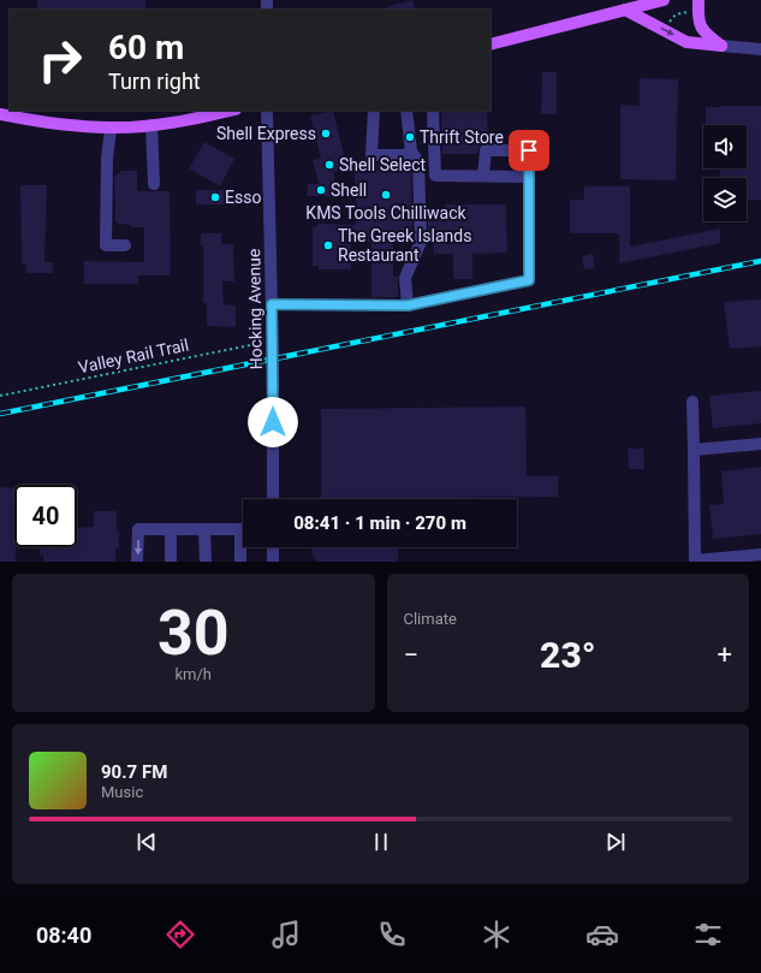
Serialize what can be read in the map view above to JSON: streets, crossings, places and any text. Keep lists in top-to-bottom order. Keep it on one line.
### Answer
{"streets":{"street":["Hocking Avenue"],"path":["Valley Rail Trail"]},"crossings":[["Hocking Avenue","Valley Rail Trail"]],"places":["Shell Express","Thrift Store","Shell Select","Shell","KMS Tools Chilliwack","Esso","The Greek Islands Restaurant"],"page":{"turn":["60 m","Turn right"],"limit":"40","trip":"08:41 · 1 min · 270 m","tile":[["30","km/h"],"Climate"],"heat":["−","23°","+"],"song":["90.7 FM","Music"],"tabs":"08:40"}}
